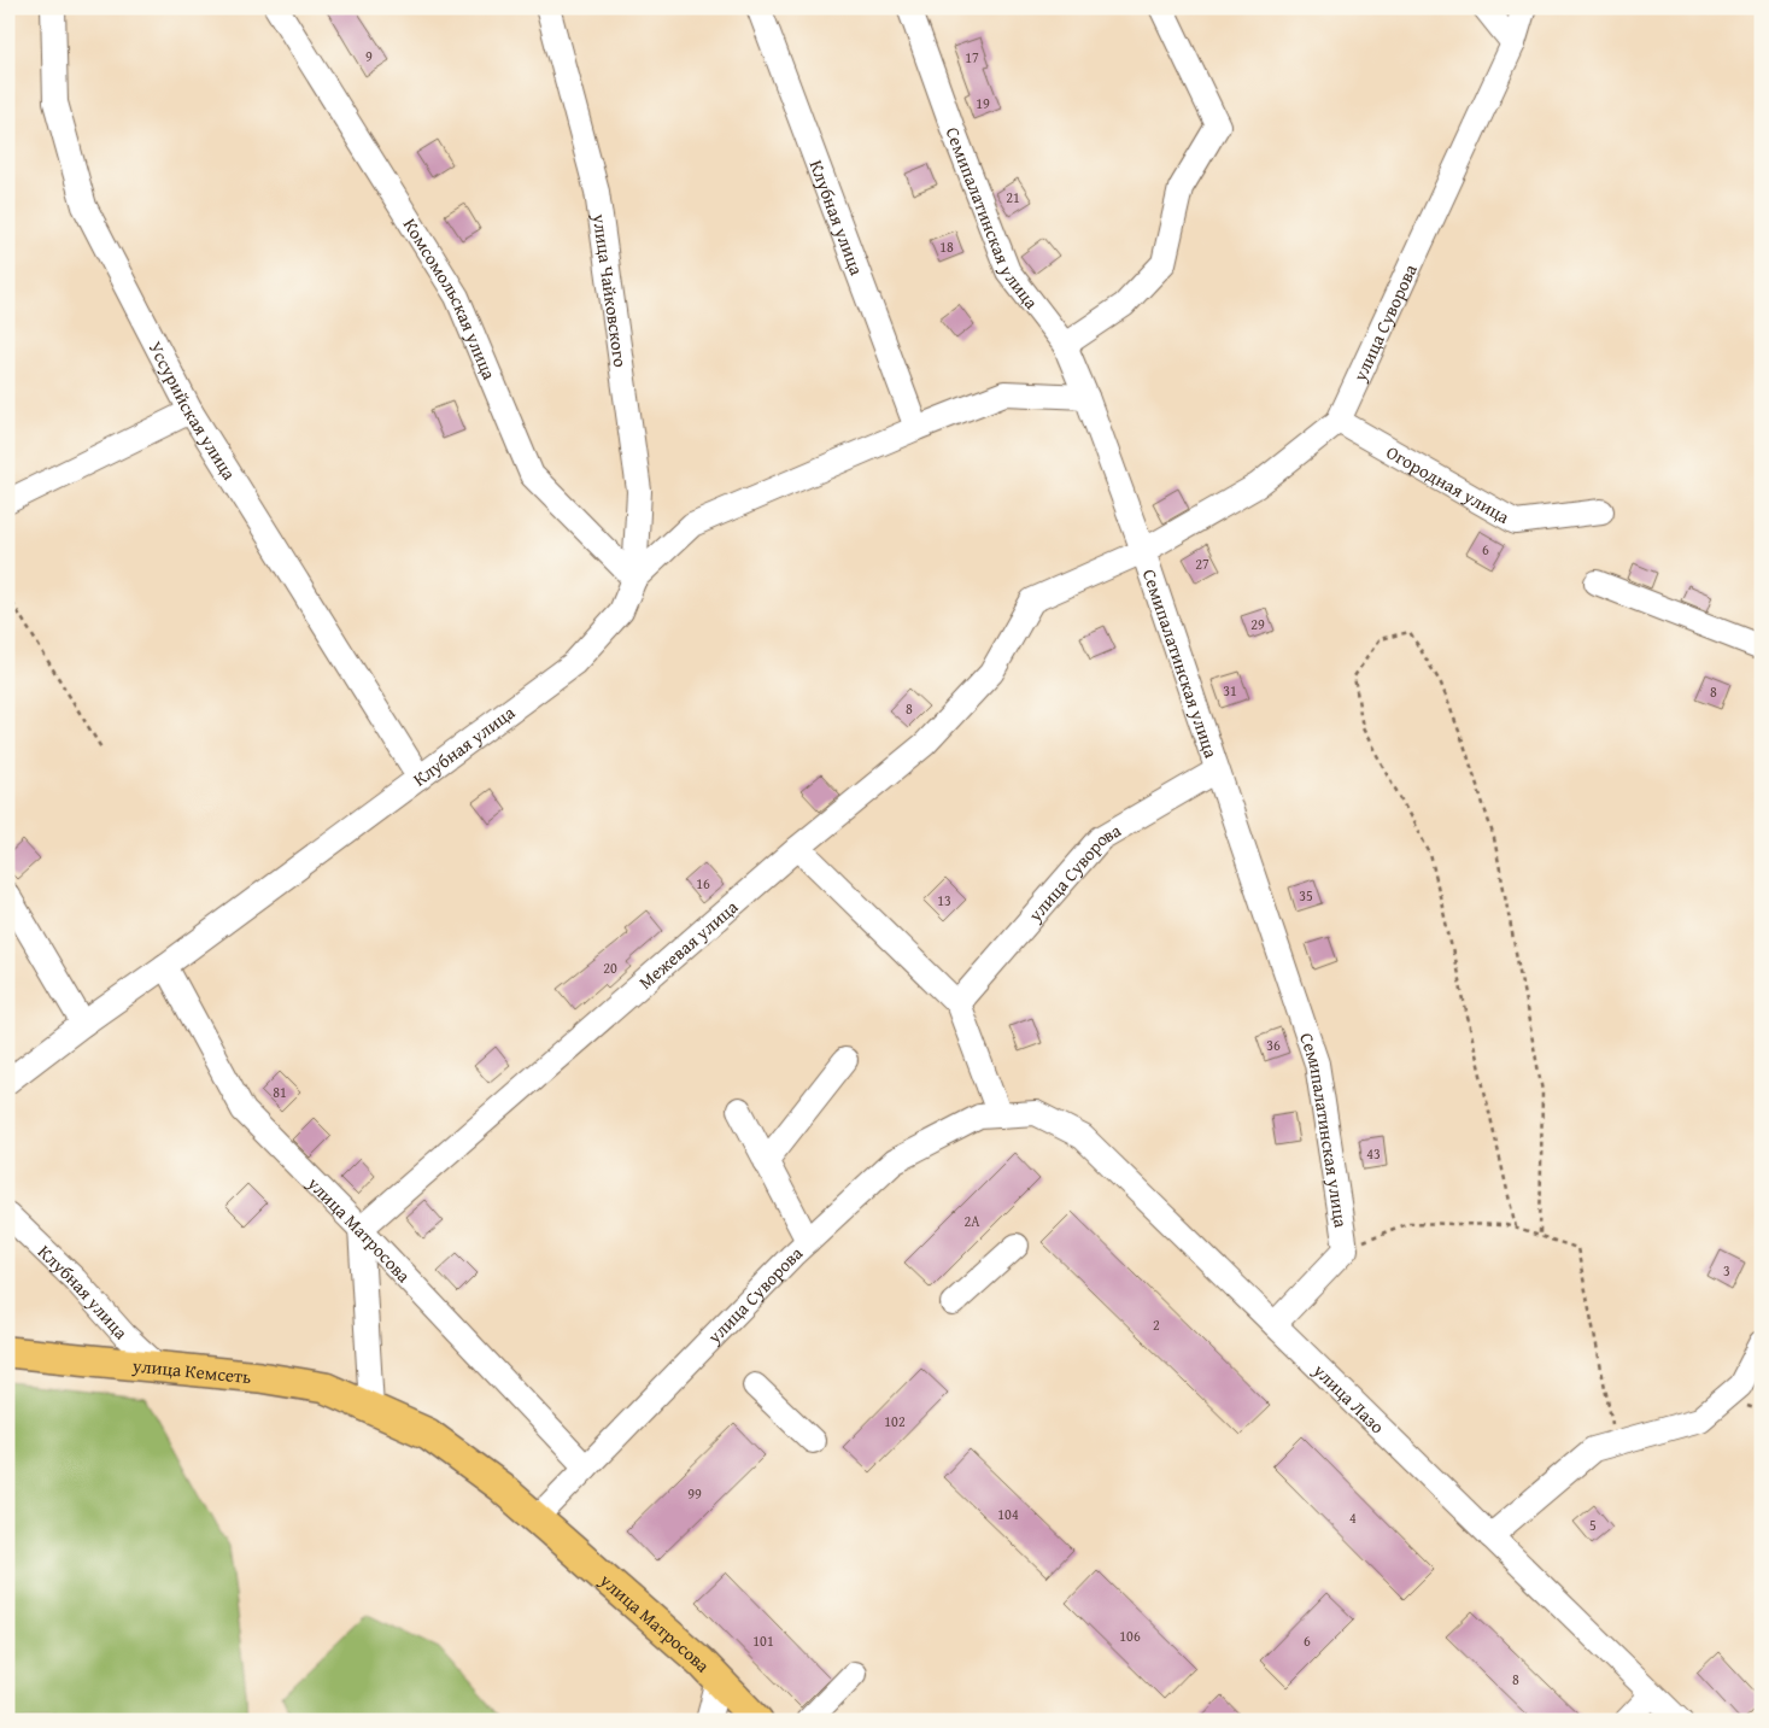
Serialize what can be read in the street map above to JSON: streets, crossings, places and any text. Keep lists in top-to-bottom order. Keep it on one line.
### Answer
{"streets":{"main road":["улица Матросова","улица Кемсеть"],"street":["Семипалатинская улица","Клубная улица","улица Чайковского","Комсомольская улица","улица Суворова","Уссурийская улица","Огородная улица","Межевая улица","улица Лазо"]},"crossings":[["Семипалатинская улица","Клубная улица"],["Семипалатинская улица","улица Суворова"],["Семипалатинская улица","Межевая улица"],["Семипалатинская улица","улица Лазо"],["Клубная улица","улица Чайковского"],["Клубная улица","Комсомольская улица"],["Клубная улица","Уссурийская улица"],["Клубная улица","улица Матросова"],["Клубная улица","улица Кемсеть"],["улица Чайковского","Комсомольская улица"],["улица Суворова","Огородная улица"],["улица Суворова","Межевая улица"],["улица Суворова","улица Матросова"],["улица Суворова","улица Лазо"],["Межевая улица","улица Матросова"],["улица Матросова","улица Кемсеть"]],"house_numbers":["9","17","19","21","18","6","27","29","31","8","8","16","35","13","20","36","81","43","2А","3","2","102","99","104","4","5","106","101","6","8"]}
